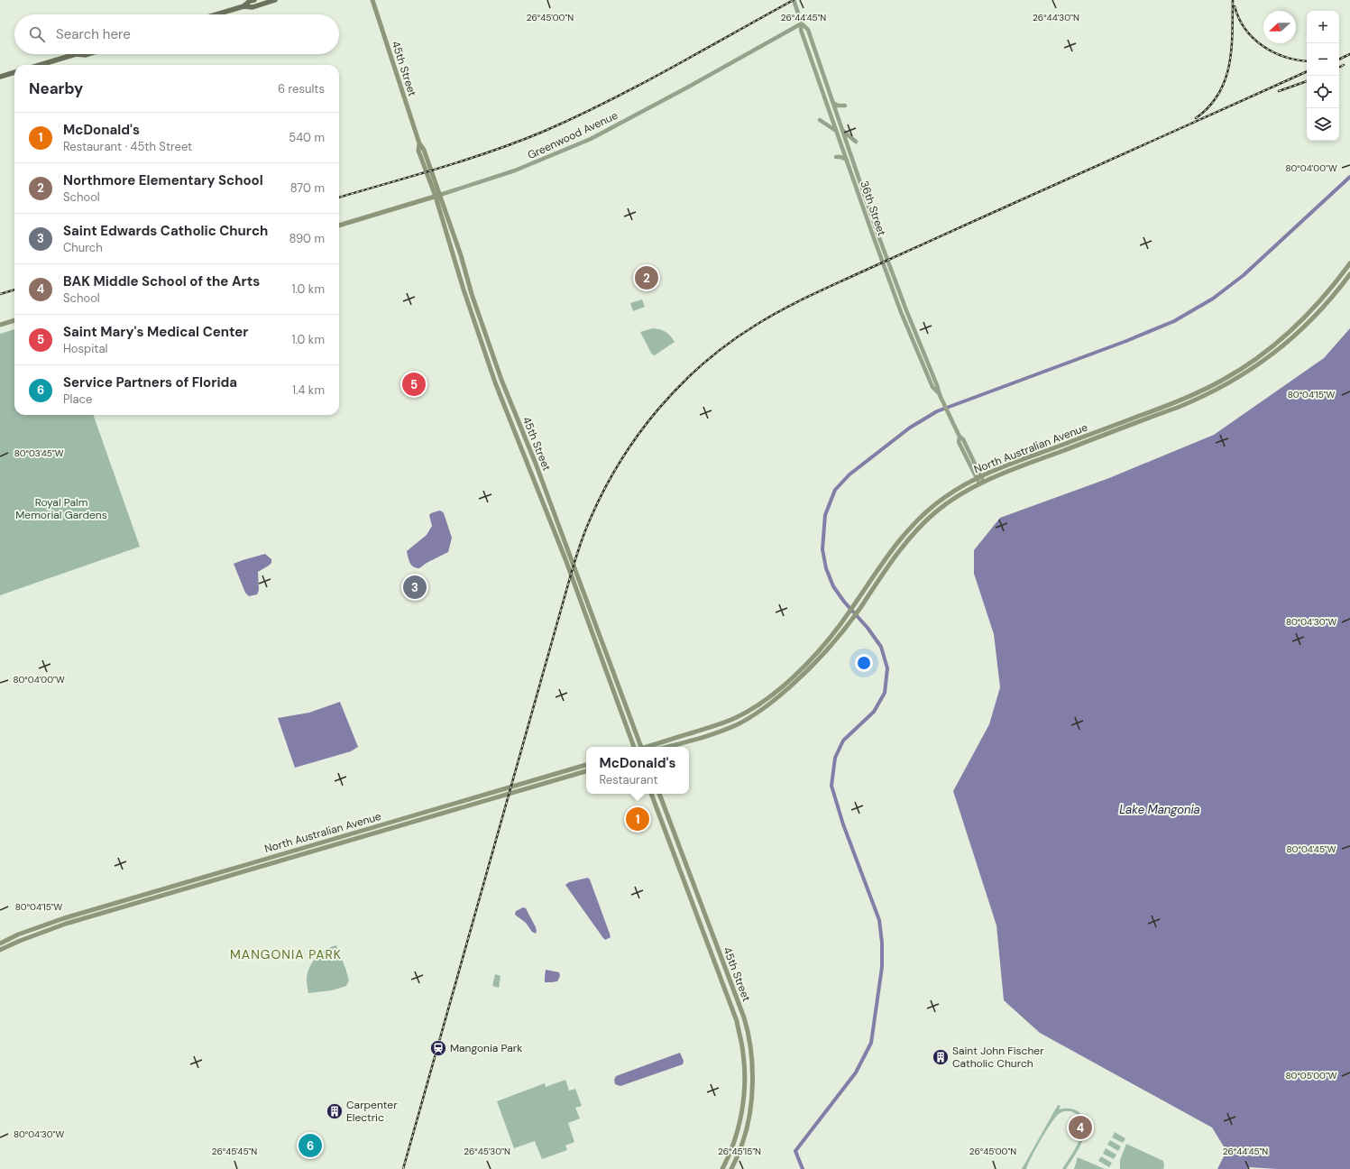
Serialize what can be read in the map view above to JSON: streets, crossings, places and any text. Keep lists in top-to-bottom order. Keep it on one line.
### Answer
{"streets":{"main road":["45th Street","Greenwood Avenue","North Australian Avenue"],"street":["36th Street"]},"crossings":[["45th Street","Greenwood Avenue"],["Greenwood Avenue","36th Street"],["36th Street","North Australian Avenue"]],"districts":["MANGONIA PARK"],"water":["Lake Mangonia"],"parks":["Royal Palm Memorial Gardens"],"places":{"station":["Mangonia Park"],"building":["Saint John Fischer Catholic Church","Carpenter Electric"]},"north":"left","page":{"map_buttons":["+","−"],"search":"Search here","heading":["Nearby","6 results"],"list":[{"mark":"1","name":"McDonald's","note":"Restaurant · 45th Street","value":"540 m"},{"mark":"2","name":"Northmore Elementary School","note":"School","value":"870 m"},{"mark":"3","name":"Saint Edwards Catholic Church","note":"Church","value":"890 m"},{"mark":"4","name":"BAK Middle School of the Arts","note":"School","value":"1.0 km"},{"mark":"5","name":"Saint Mary's Medical Center","note":"Hospital","value":"1.0 km"},{"mark":"6","name":"Service Partners of Florida","note":"Place","value":"1.4 km"}],"pins":["2","5","3","1","4","6"],"popup":["McDonald's","Restaurant"]},"coordinates":["26°45'00\"N","26°44'45\"N","26°44'30\"N","80°04'00\"W","80°04'15\"W","80°03'45\"W","80°04'30\"W","80°04'45\"W","80°05'00\"W","26°45'45\"N","26°45'30\"N","26°45'15\"N"]}
